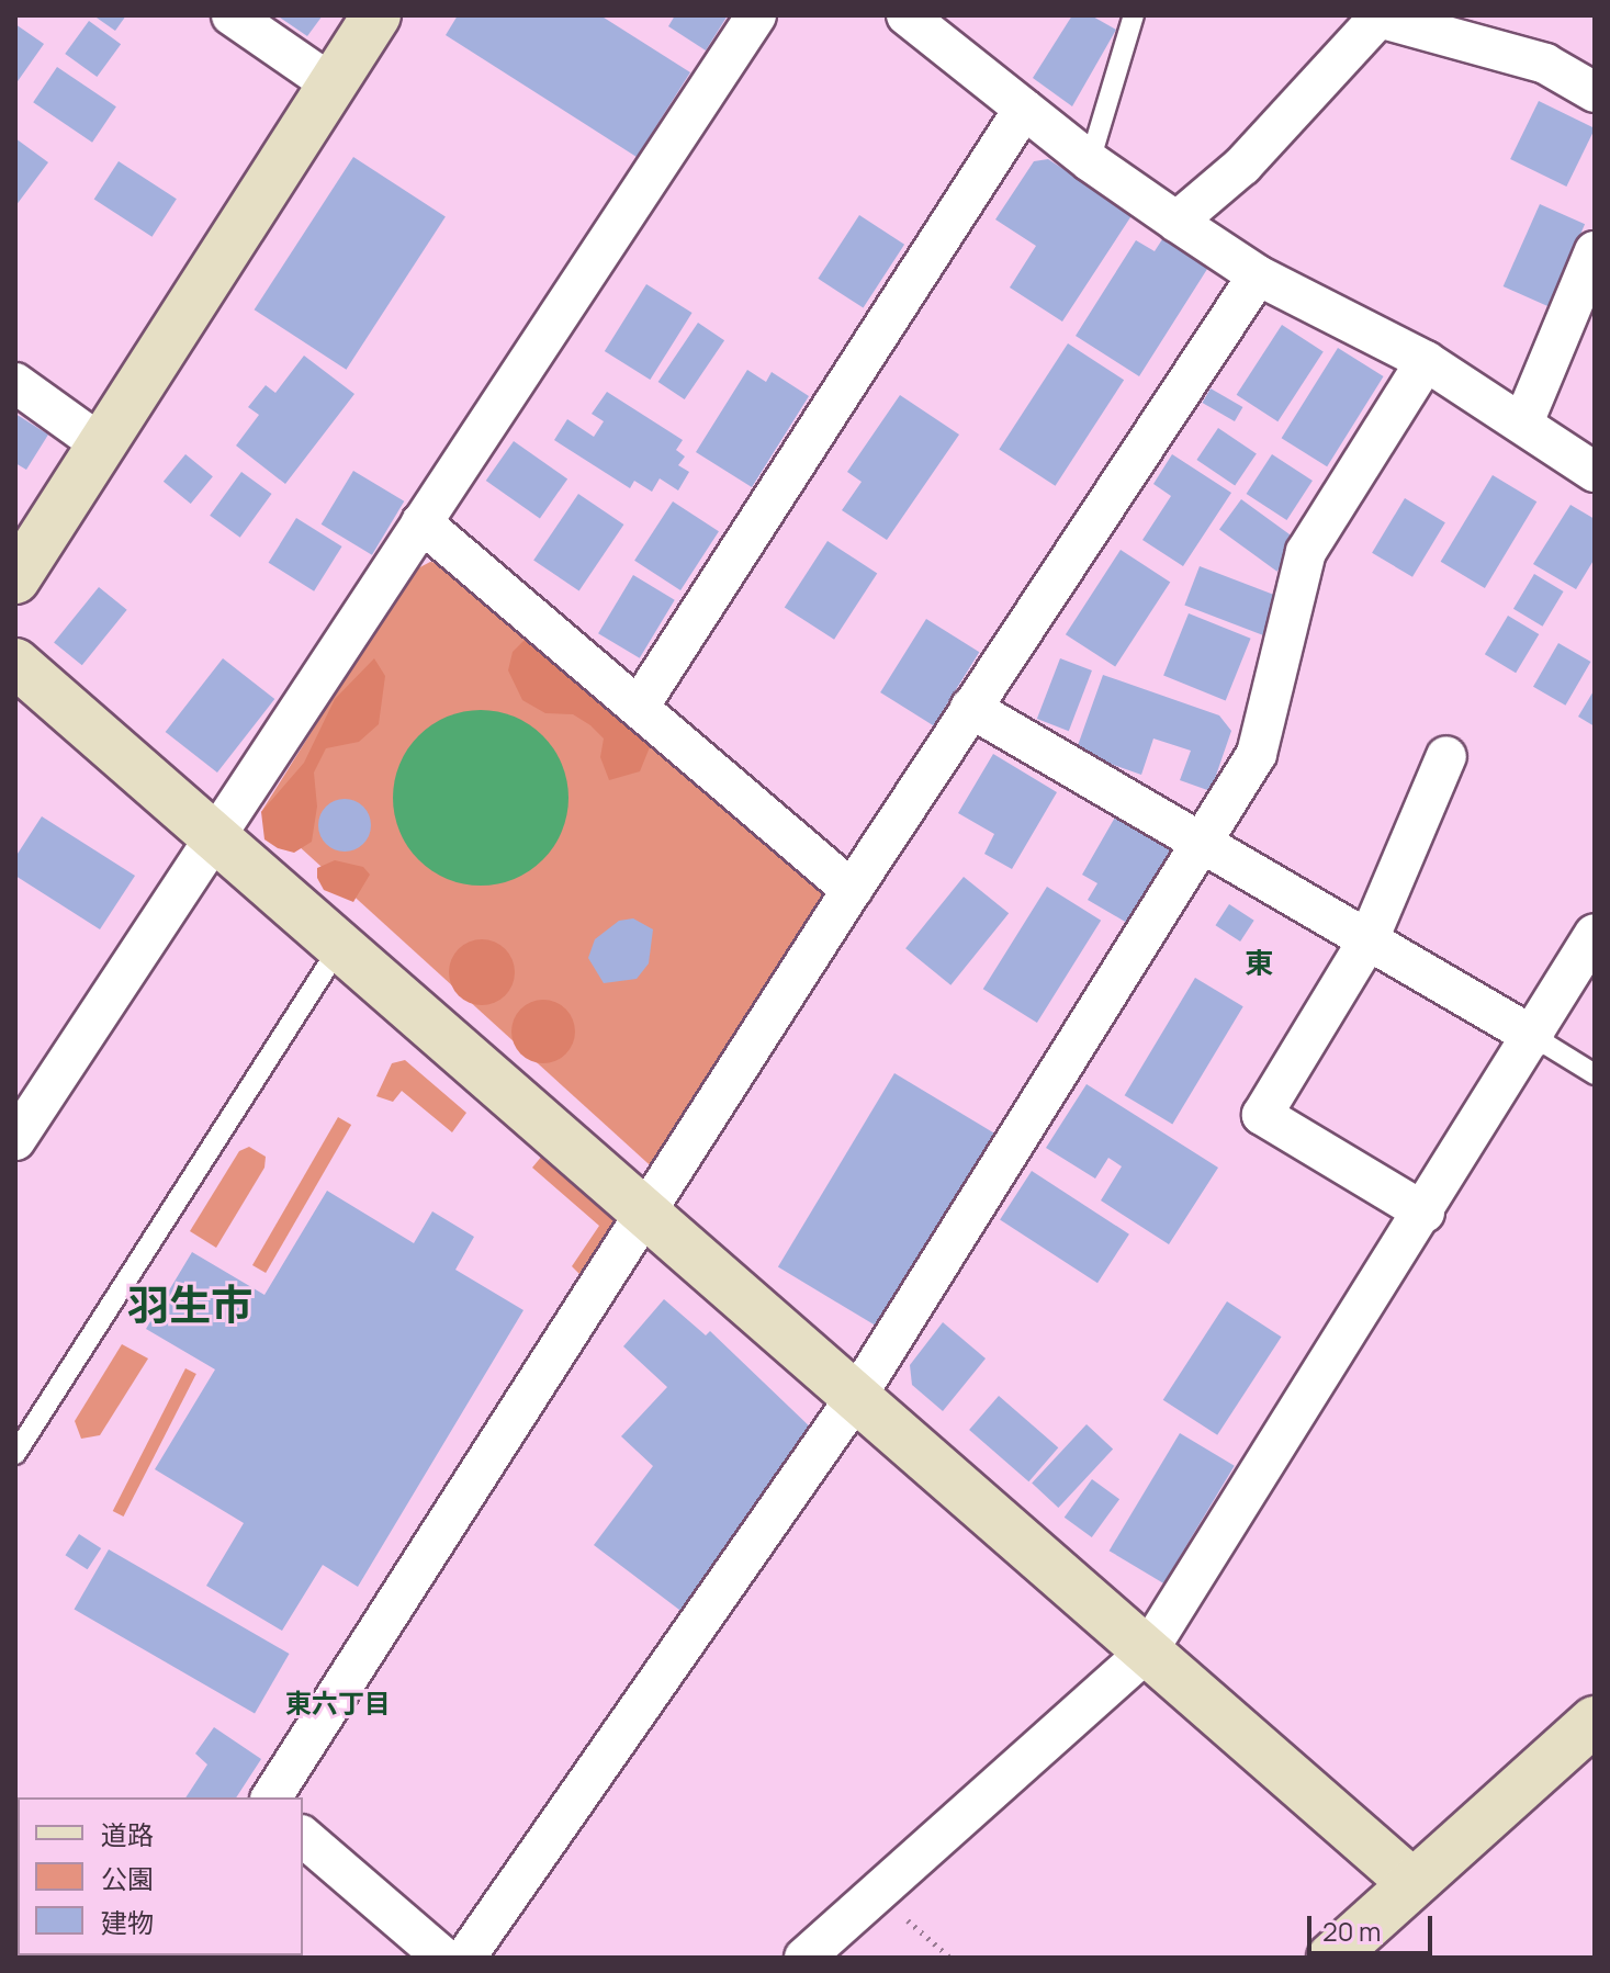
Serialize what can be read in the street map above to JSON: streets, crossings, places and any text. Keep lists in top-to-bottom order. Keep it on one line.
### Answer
{"districts":["東","羽生市","東六丁目"],"legend":["道路","公園","建物"],"scale_bar":"20 m"}
